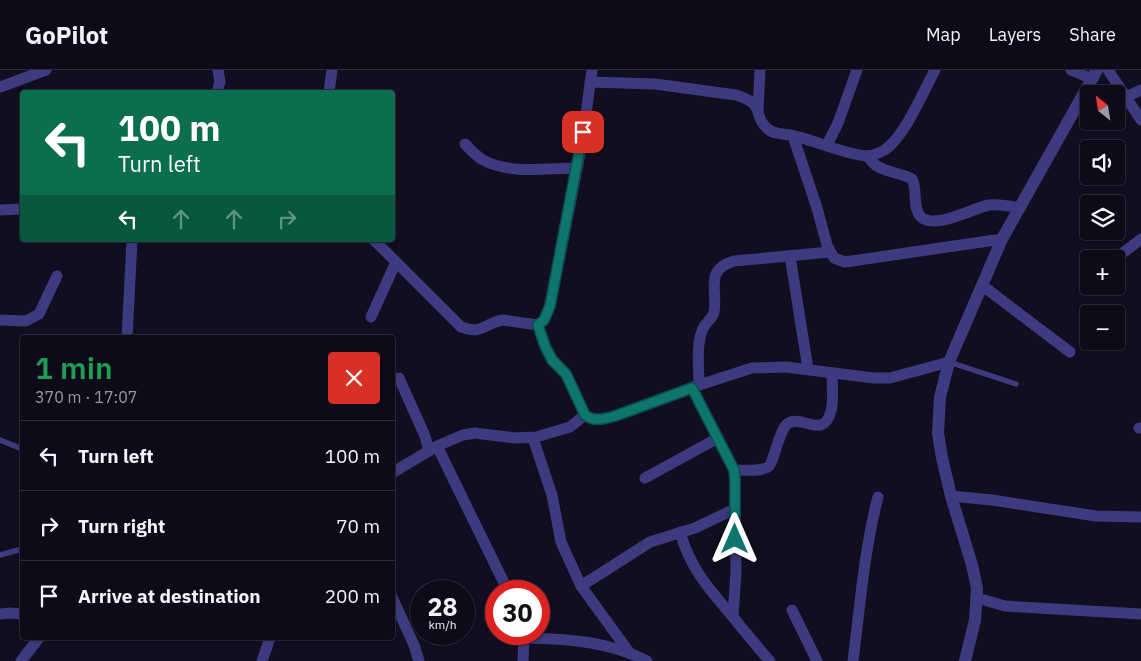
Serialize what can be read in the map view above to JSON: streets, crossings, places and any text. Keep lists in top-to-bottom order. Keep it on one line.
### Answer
{"north":"top left","page":{"header":"GoPilot","nav":["Map","Layers","Share"],"map_buttons":["+","−"],"turn":["100 m","Turn left"],"heading":["1 min","370 m · 17:07"],"list":[{"name":"Turn left","value":"100 m"},{"name":"Turn right","value":"70 m"},{"name":"Arrive at destination","value":"200 m"}],"speed":"28 km/h","limit":"30"}}
